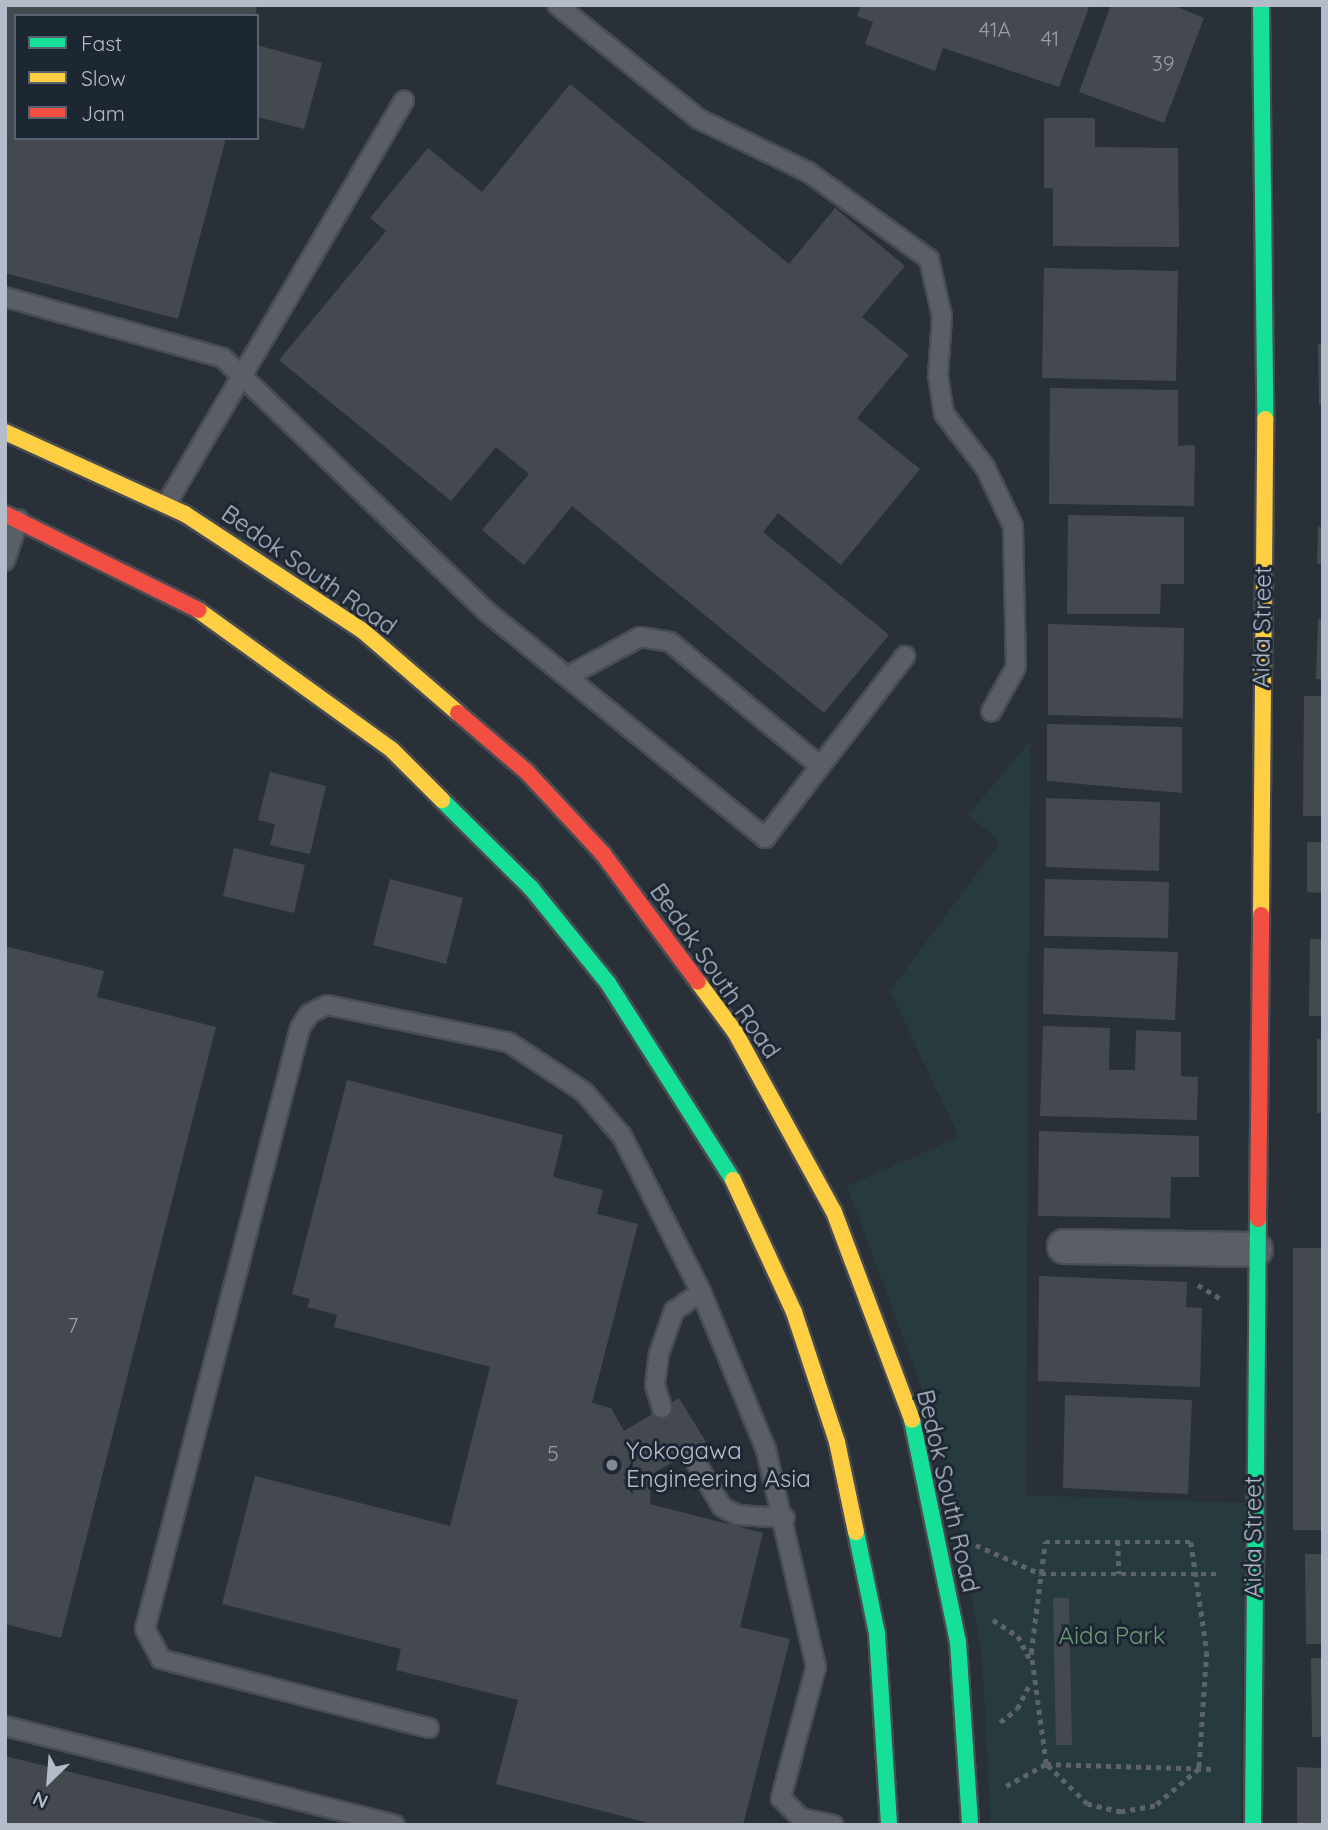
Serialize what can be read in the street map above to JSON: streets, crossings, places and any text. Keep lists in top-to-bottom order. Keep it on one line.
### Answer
{"streets":{"main road":["Bedok South Road","Aida Street"]},"parks":["Aida Park"],"places":["Yokogawa Engineering Asia"],"house_numbers":["41A","41","39","7","5"],"legend":["Fast","Slow","Jam"],"north":"bottom left"}
